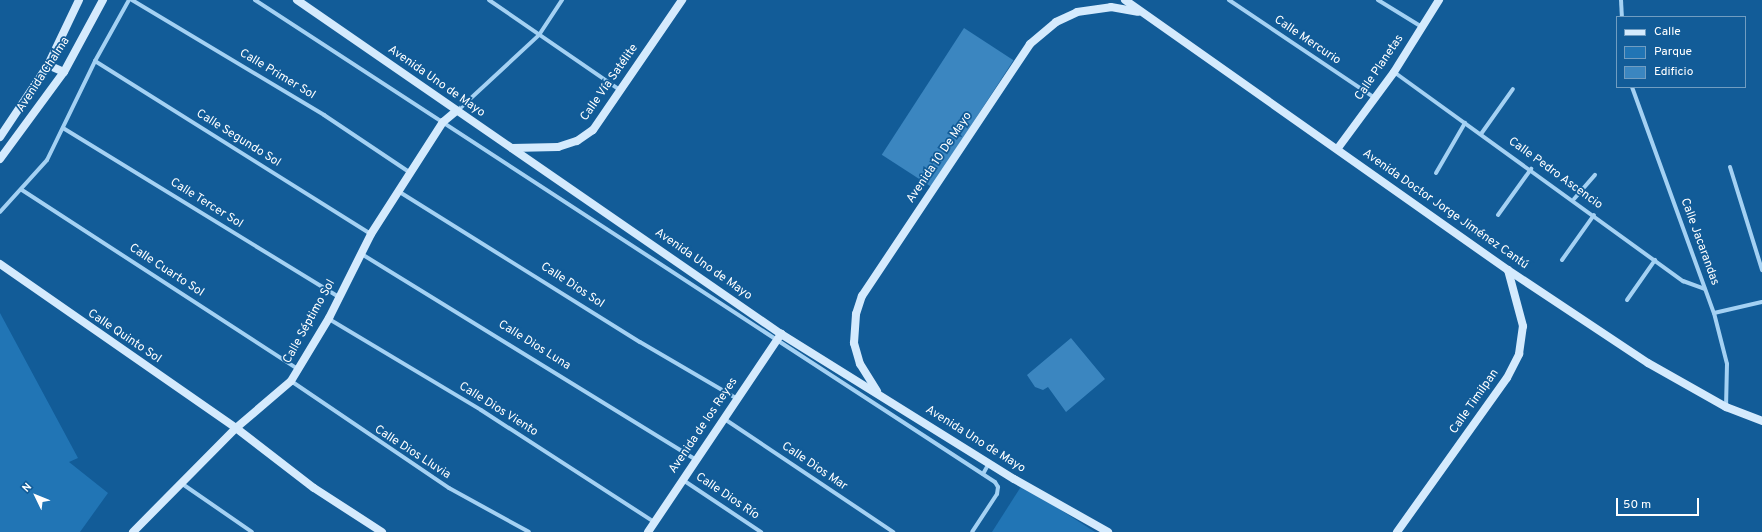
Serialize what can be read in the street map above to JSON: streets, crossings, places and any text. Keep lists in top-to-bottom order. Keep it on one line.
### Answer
{"streets":{"street":["Calle Mercurio","Calle Planetas","Avenida Chalma","Calle Primer Sol","Avenida Uno de Mayo","Calle Vía Satélite","Calle Segundo Sol","Avenida 10 De Mayo","Calle Pedro Ascencio","Calle Tercer Sol","Avenida Doctor Jorge Jiménez Cantú","Calle Jacarandas","Calle Cuarto Sol","Calle Dios Sol","Calle Séptimo Sol","Calle Quinto Sol","Calle Dios Luna","Calle Timilpan","Calle Dios Viento","Avenida de los Reyes","Calle Dios Lluvia","Calle Dios Mar","Calle Dios Río"]},"crossings":[["Calle Mercurio","Calle Planetas"],["Calle Planetas","Calle Pedro Ascencio"],["Calle Planetas","Avenida Doctor Jorge Jiménez Cantú"],["Calle Primer Sol","Calle Segundo Sol"],["Calle Primer Sol","Calle Tercer Sol"],["Calle Primer Sol","Calle Cuarto Sol"],["Calle Primer Sol","Calle Séptimo Sol"],["Avenida Uno de Mayo","Calle Vía Satélite"],["Avenida Uno de Mayo","Avenida 10 De Mayo"],["Avenida Uno de Mayo","Calle Séptimo Sol"],["Avenida Uno de Mayo","Avenida de los Reyes"],["Calle Segundo Sol","Calle Séptimo Sol"],["Avenida 10 De Mayo","Avenida Doctor Jorge Jiménez Cantú"],["Calle Pedro Ascencio","Calle Jacarandas"],["Calle Tercer Sol","Calle Séptimo Sol"],["Avenida Doctor Jorge Jiménez Cantú","Calle Jacarandas"],["Avenida Doctor Jorge Jiménez Cantú","Calle Timilpan"],["Calle Cuarto Sol","Calle Séptimo Sol"],["Calle Dios Sol","Calle Séptimo Sol"],["Calle Dios Sol","Avenida de los Reyes"],["Calle Séptimo Sol","Calle Quinto Sol"],["Calle Séptimo Sol","Calle Dios Luna"],["Calle Séptimo Sol","Calle Dios Viento"],["Calle Séptimo Sol","Calle Dios Lluvia"],["Calle Dios Luna","Avenida de los Reyes"],["Calle Dios Viento","Avenida de los Reyes"],["Avenida de los Reyes","Calle Dios Mar"],["Avenida de los Reyes","Calle Dios Río"]],"legend":["Calle","Parque","Edificio"],"scale_bar":"50 m","north":"top left"}
